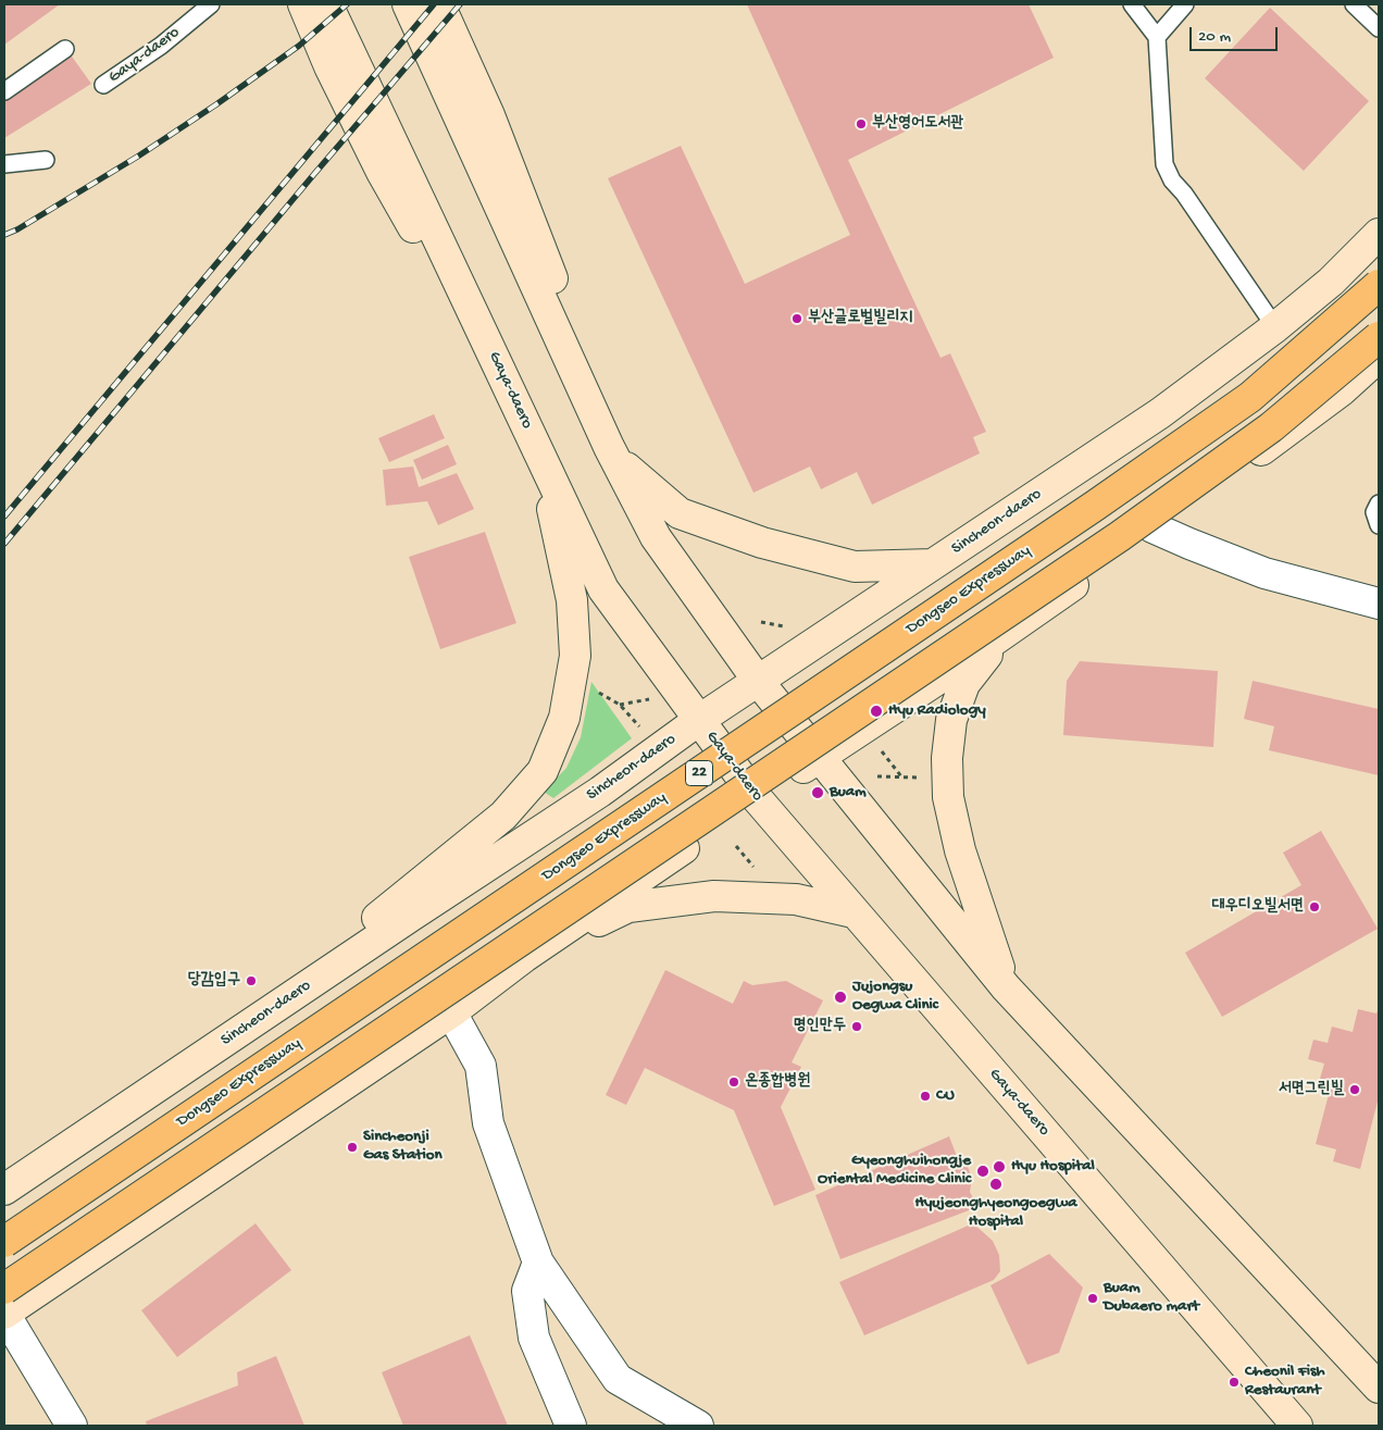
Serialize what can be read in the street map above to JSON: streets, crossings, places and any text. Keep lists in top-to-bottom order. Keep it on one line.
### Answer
{"streets":{"highway":["Dongseo Expressway","22"],"main road":["Gaya-daero","Sincheon-daero"]},"crossings":[["Gaya-daero","Sincheon-daero"]],"places":["부산영어도서관","부산글로벌빌리지","Hyu Radiology","Buam","대우디오빌서면","당감입구","Jujongsu Oegwa Clinic","명인만두","온종합병원","서면그린빌","CU","Sincheonji Gas Station","Hyu Hospital","Gyeonghuihongje Oriental Medicine Clinic","Hyujeonghyeongoegwa Hospital","Buam Dubaero mart","Cheonil Fish Restaurant"],"scale_bar":"20 m"}
